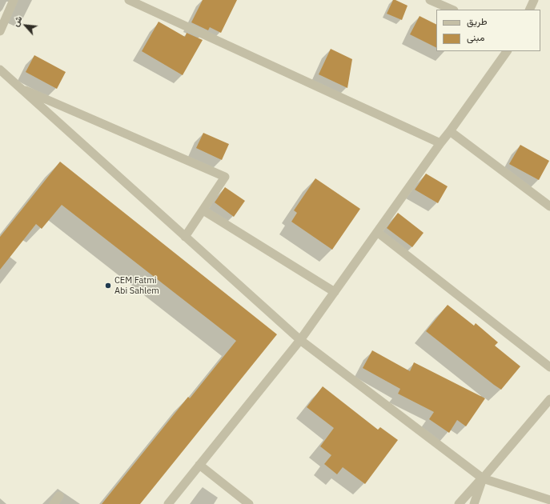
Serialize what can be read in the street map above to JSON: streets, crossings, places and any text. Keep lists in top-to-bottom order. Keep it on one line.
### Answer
{"places":["CEM Fatmi Abi Sahlem"],"legend":["طريق","مبنى"],"north":"top left"}
